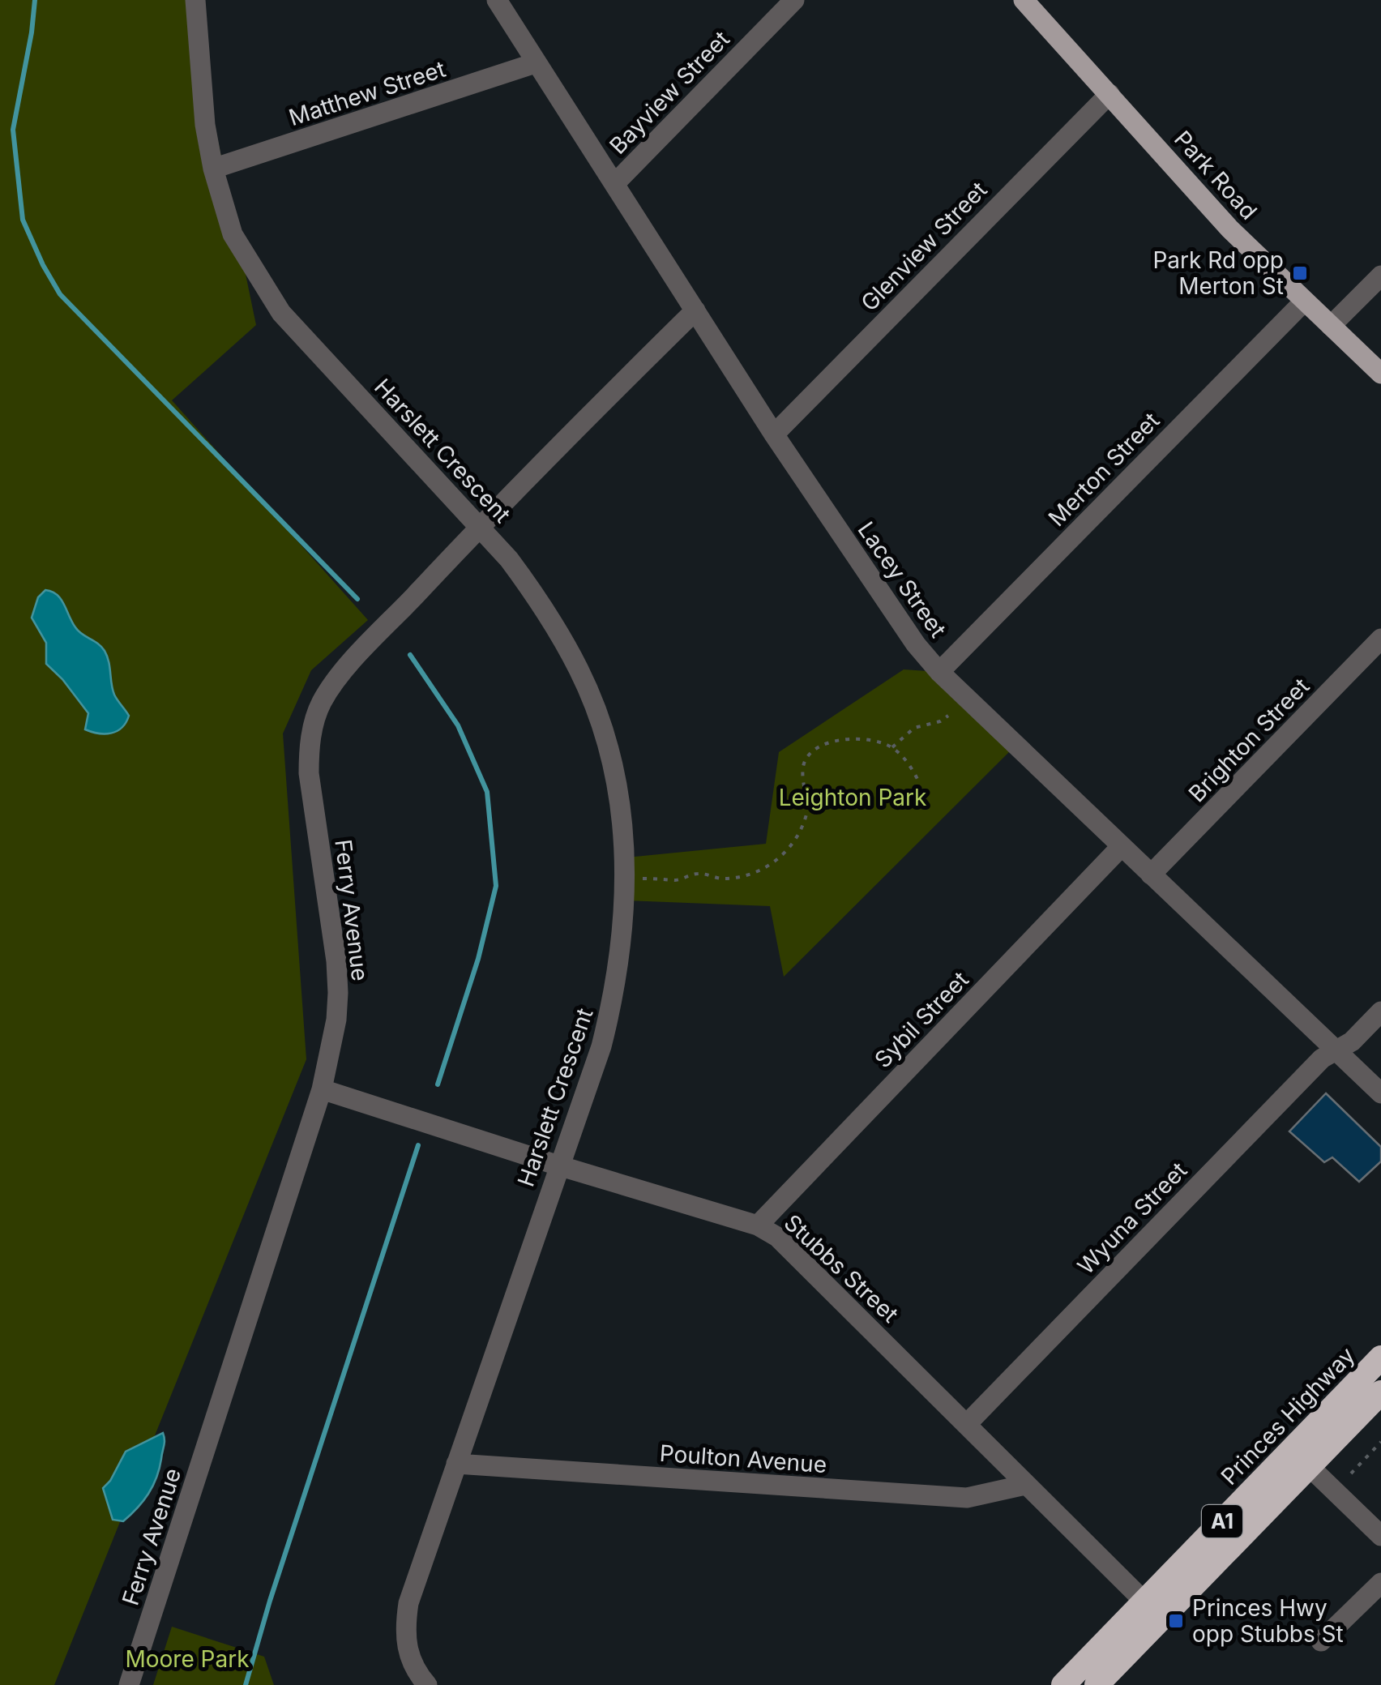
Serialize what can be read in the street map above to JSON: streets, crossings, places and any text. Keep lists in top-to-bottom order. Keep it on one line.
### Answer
{"streets":{"highway":["Princes Highway","A1"],"main road":["Park Road"],"street":["Bayview Street","Matthew Street","Glenview Street","Harslett Crescent","Merton Street","Lacey Street","Brighton Street","Ferry Avenue","Sybil Street","Wyuna Street","Stubbs Street","Poulton Avenue"]},"crossings":[["Bayview Street","Lacey Street"],["Matthew Street","Harslett Crescent"],["Matthew Street","Lacey Street"],["Park Road","Glenview Street"],["Park Road","Merton Street"],["Glenview Street","Lacey Street"],["Harslett Crescent","Ferry Avenue"],["Harslett Crescent","Stubbs Street"],["Harslett Crescent","Poulton Avenue"],["Merton Street","Lacey Street"],["Lacey Street","Brighton Street"],["Lacey Street","Ferry Avenue"],["Lacey Street","Sybil Street"],["Lacey Street","Wyuna Street"],["Ferry Avenue","Stubbs Street"],["Sybil Street","Stubbs Street"],["Wyuna Street","Stubbs Street"],["Stubbs Street","Princes Highway"],["Stubbs Street","Poulton Avenue"]],"parks":["Leighton Park","Moore Park"],"places":{"transit":["Park Rd opp Merton St","Princes Hwy opp Stubbs St"]}}
